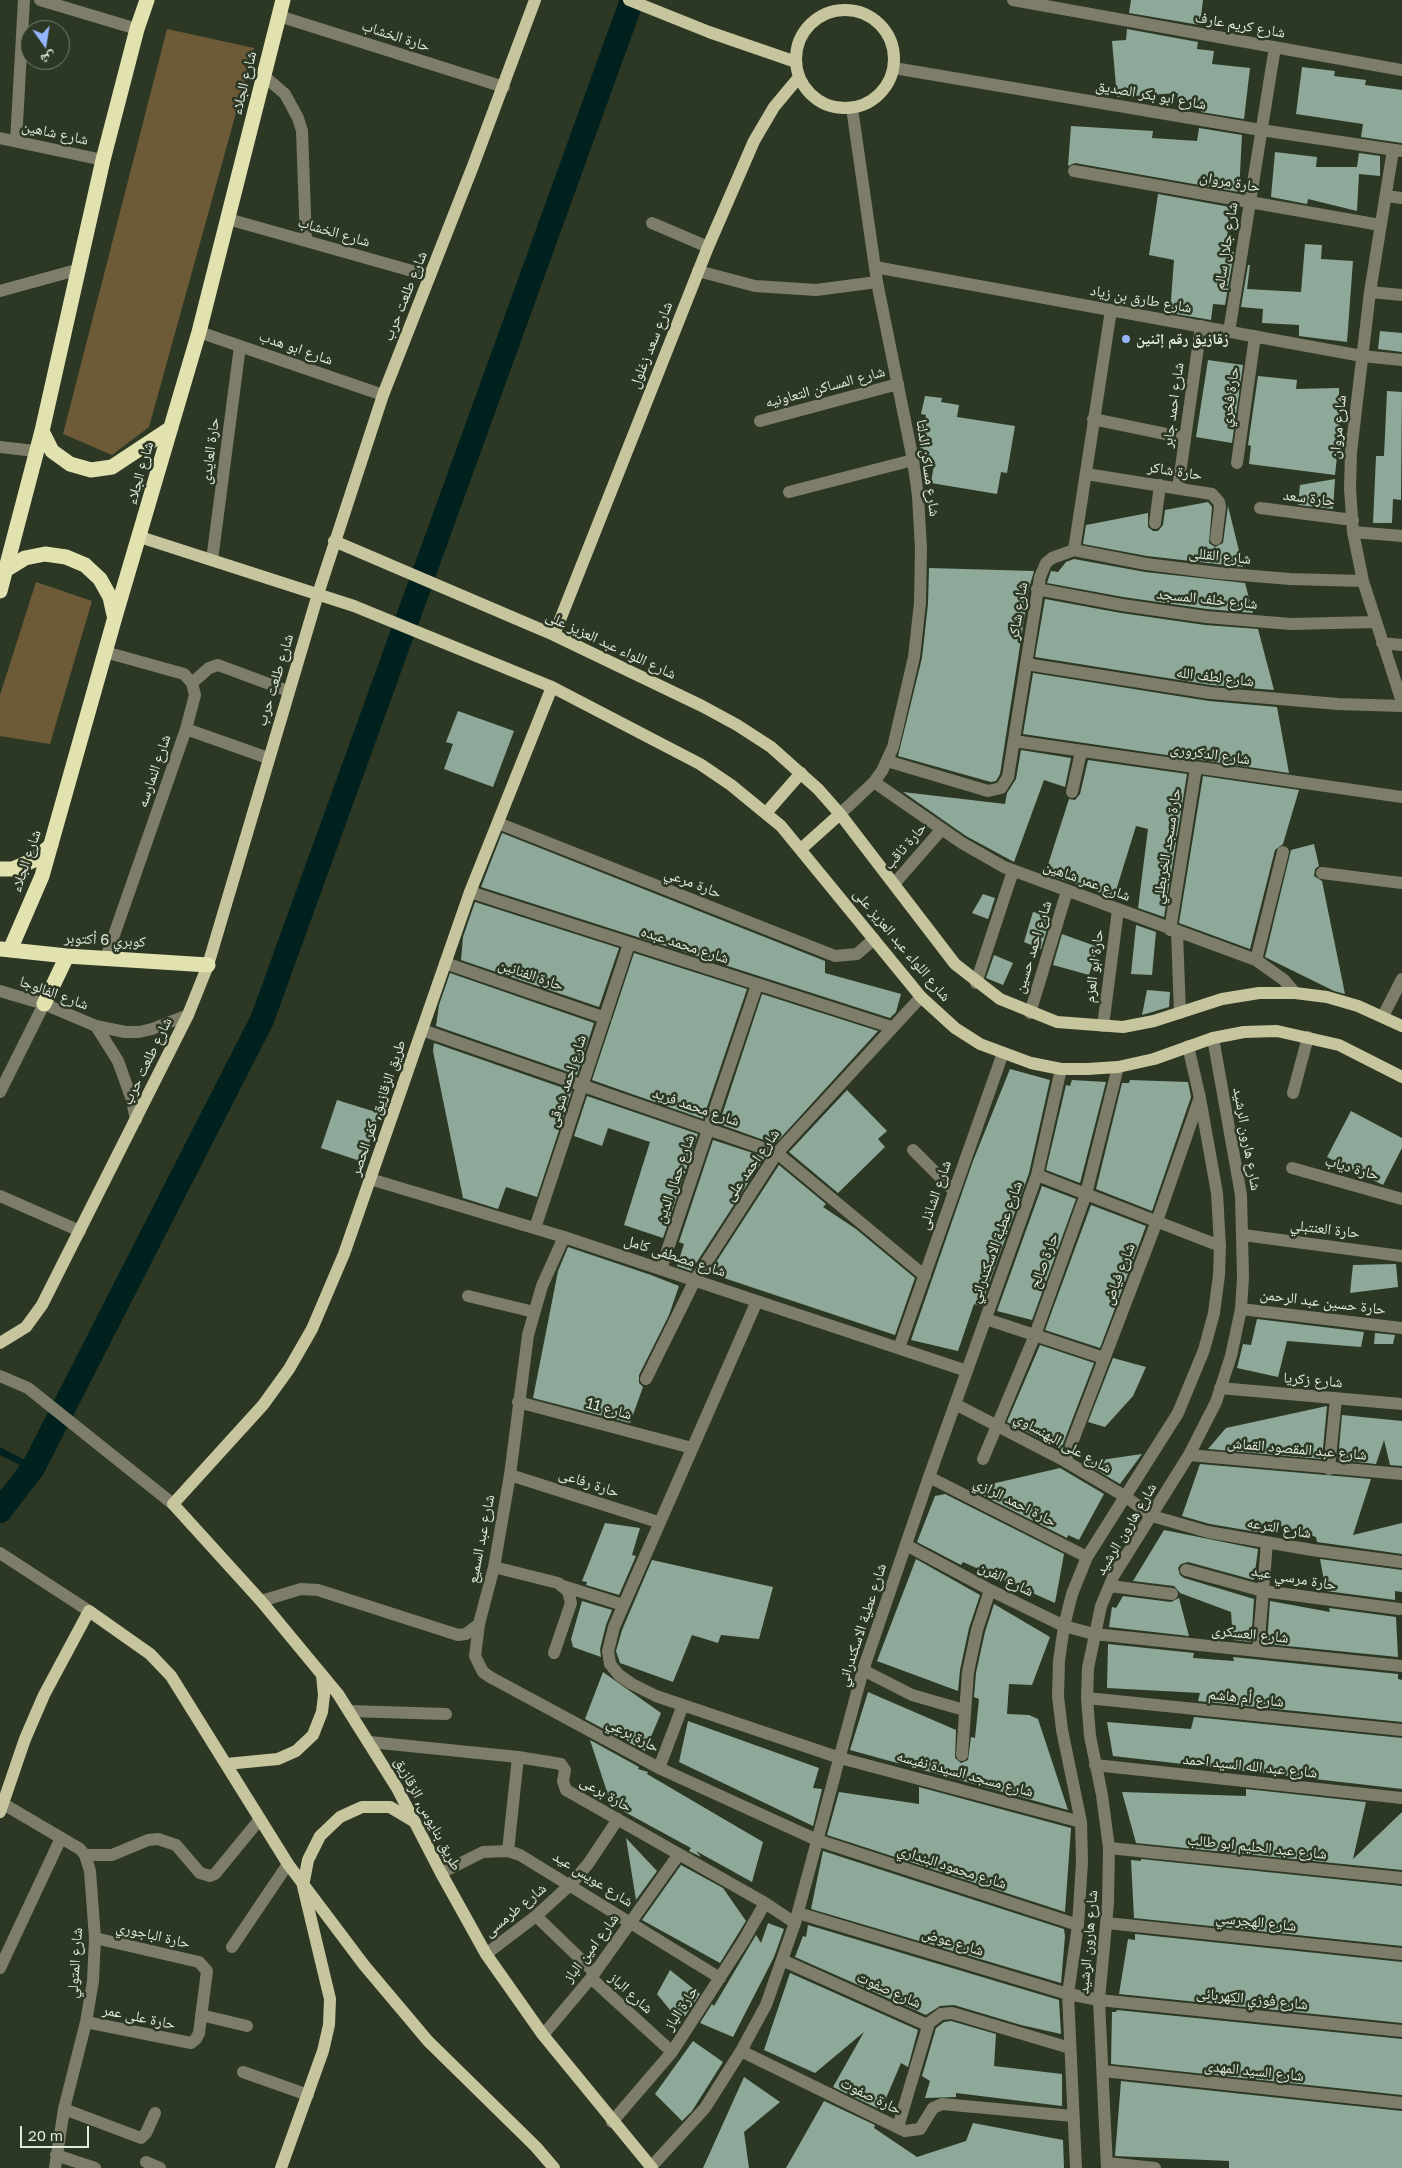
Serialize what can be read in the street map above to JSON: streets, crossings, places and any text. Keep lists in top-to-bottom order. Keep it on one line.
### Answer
{"streets":{"highway":["شارع الجلاء","كوبري 6 أكتوبر"],"main road":["شارع طلعت حرب","شارع سعد زغلول","شارع اللواء عبد العزيز على","طريق الزقازيق, كفر الحصر","طريق بنايوس, الزقازيق"],"street":["شارع كريم عارف","حارة الخشاب","شارع ابو بكر الصديق","شارع شاهين","حارة مروان","شارع الخشاب","شارع جلال سالم","شارع طارق بن زياد","شارع ابو هدب","شارع المساكن التعاونيه","حارة فخري","شارع احمد جابر","شارع مروان","حارة العايدى","شارع مساكن الدلتا","حارة شاكر","حارة سعد","شارع القللى","شارع خلف المسجد","شارع شاكر","شارع لطف الله","شارع الدكرورى","شارع النمارسه","حارة ثاقب","حارة مسجد الخربطلي","شارع عمر شاهين","حارة مرعي","شارع محمد عبده","شارع احمد حسين","حارة ابو العزم","حارة الفنانين","شارع الفالوجا","شارع احمد شوقى","شارع محمد فريد","شارع هارون الرشيد","شارع احمد على","حارة دياب","شارع جمال الدين","شارع الشاذلى","حارة العنتبلي","شارع عطية الاسكندراني","شارع مصطفى كامل","حارة صالح","شارع فياض","حارة حسين عبد الرحمن","شارع زكريا","شارع 11","شارع على البهنساوي","شارع عبد المقصود القماش","حارة رفاعى","حارة احمد الرازي","شارع الترعه","شارع عبد السميع","حارة مرسي عيد","شارع الفرن","شارع العسكرى","شارع أم هاشم","حارة برعي","شارع عبد الله السيد احمد","شارع مسجد السيدة نفيسه","حارة برعى","شارع عبد الحليم ابو طالب","شارع محمود البنداري","شارع عويس عيد","شارع طرمسى","شارع الهجرسي","حارة الباجوري","شارع عوض","شارع امين الباز","شارع المتولي","شارع صفوت","شارع الباز","شارع فوزي الكهربائى","حارة الباز","حارة على عمر","شارع السيد المهدى","حارة صفوت"]},"crossings":[["شارع كريم عارف","شارع جلال سالم"],["حارة الخشاب","شارع الجلاء"],["حارة الخشاب","شارع طلعت حرب"],["شارع الجلاء","شارع الخشاب"],["شارع الجلاء","شارع ابو هدب"],["شارع الجلاء","شارع اللواء عبد العزيز على"],["شارع الجلاء","كوبري 6 أكتوبر"],["شارع ابو بكر الصديق","شارع جلال سالم"],["شارع ابو بكر الصديق","شارع سعد زغلول"],["شارع ابو بكر الصديق","شارع مروان"],["شارع ابو بكر الصديق","شارع مساكن الدلتا"],["حارة مروان","شارع جلال سالم"],["حارة مروان","شارع مروان"],["شارع الخشاب","شارع طلعت حرب"],["شارع جلال سالم","شارع طارق بن زياد"],["شارع طلعت حرب","شارع ابو هدب"],["شارع طلعت حرب","شارع اللواء عبد العزيز على"],["شارع طلعت حرب","كوبري 6 أكتوبر"],["شارع طلعت حرب","شارع الفالوجا"],["شارع طارق بن زياد","حارة فخري"],["شارع طارق بن زياد","شارع احمد جابر"],["شارع طارق بن زياد","شارع مروان"],["شارع طارق بن زياد","شارع مساكن الدلتا"],["شارع سعد زغلول","شارع مساكن الدلتا"],["شارع سعد زغلول","شارع اللواء عبد العزيز على"],["شارع ابو هدب","حارة العايدى"],["شارع المساكن التعاونيه","شارع مساكن الدلتا"],["شارع احمد جابر","حارة شاكر"],["شارع مروان","حارة سعد"],["شارع مروان","شارع القللى"],["شارع مروان","شارع خلف المسجد"],["شارع مروان","شارع لطف الله"],["حارة العايدى","شارع اللواء عبد العزيز على"],["شارع مساكن الدلتا","شارع شاكر"],["شارع مساكن الدلتا","شارع اللواء عبد العزيز على"],["شارع مساكن الدلتا","شارع عمر شاهين"],["شارع القللى","شارع شاكر"],["شارع خلف المسجد","شارع شاكر"],["شارع شاكر","شارع لطف الله"],["شارع شاكر","شارع الدكرورى"],["شارع اللواء عبد العزيز على","حارة ثاقب"],["شارع اللواء عبد العزيز على","حارة مسجد الخربطلي"],["شارع اللواء عبد العزيز على","شارع عمر شاهين"],["شارع اللواء عبد العزيز على","حارة مرعي"],["شارع اللواء عبد العزيز على","شارع احمد حسين"],["شارع اللواء عبد العزيز على","حارة ابو العزم"],["شارع اللواء عبد العزيز على","طريق الزقازيق, كفر الحصر"],["شارع اللواء عبد العزيز على","شارع هارون الرشيد"],["شارع اللواء عبد العزيز على","شارع احمد على"],["شارع اللواء عبد العزيز على","شارع الشاذلى"],["شارع اللواء عبد العزيز على","شارع عطية الاسكندراني"],["شارع اللواء عبد العزيز على","حارة صالح"],["شارع الدكرورى","حارة مسجد الخربطلي"],["شارع النمارسه","كوبري 6 أكتوبر"],["حارة ثاقب","شارع عمر شاهين"],["حارة مسجد الخربطلي","شارع عمر شاهين"],["شارع عمر شاهين","شارع احمد حسين"],["شارع عمر شاهين","حارة ابو العزم"],["حارة مرعي","طريق الزقازيق, كفر الحصر"],["شارع محمد عبده","شارع احمد شوقى"],["شارع محمد عبده","طريق الزقازيق, كفر الحصر"],["شارع محمد عبده","شارع احمد على"],["شارع محمد عبده","شارع جمال الدين"],["حارة الفنانين","شارع احمد شوقى"],["حارة الفنانين","طريق الزقازيق, كفر الحصر"],["شارع احمد شوقى","شارع محمد فريد"],["شارع احمد شوقى","شارع مصطفى كامل"],["شارع محمد فريد","طريق الزقازيق, كفر الحصر"],["شارع محمد فريد","شارع احمد على"],["شارع محمد فريد","شارع جمال الدين"],["شارع محمد فريد","شارع الشاذلى"],["طريق الزقازيق, كفر الحصر","شارع مصطفى كامل"],["طريق الزقازيق, كفر الحصر","طريق بنايوس, الزقازيق"],["شارع هارون الرشيد","حارة العنتبلي"],["شارع هارون الرشيد","شارع فياض"],["شارع هارون الرشيد","حارة حسين عبد الرحمن"],["شارع هارون الرشيد","شارع زكريا"],["شارع هارون الرشيد","شارع على البهنساوي"],["شارع هارون الرشيد","شارع عبد المقصود القماش"],["شارع هارون الرشيد","حارة احمد الرازي"],["شارع هارون الرشيد","شارع الترعه"],["شارع هارون الرشيد","شارع الفرن"],["شارع هارون الرشيد","شارع العسكرى"],["شارع هارون الرشيد","شارع أم هاشم"],["شارع هارون الرشيد","شارع عبد الله السيد احمد"],["شارع هارون الرشيد","شارع مسجد السيدة نفيسه"],["شارع هارون الرشيد","شارع عبد الحليم ابو طالب"],["شارع هارون الرشيد","شارع محمود البنداري"],["شارع هارون الرشيد","شارع الهجرسي"],["شارع هارون الرشيد","شارع عوض"],["شارع هارون الرشيد","شارع صفوت"],["شارع هارون الرشيد","شارع فوزي الكهربائى"],["شارع هارون الرشيد","شارع السيد المهدى"],["شارع هارون الرشيد","حارة صفوت"],["شارع احمد على","شارع مصطفى كامل"],["شارع جمال الدين","شارع مصطفى كامل"],["شارع الشاذلى","شارع مصطفى كامل"],["شارع عطية الاسكندراني","شارع مصطفى كامل"],["شارع عطية الاسكندراني","شارع على البهنساوي"],["شارع عطية الاسكندراني","حارة احمد الرازي"],["شارع عطية الاسكندراني","شارع الفرن"],["شارع عطية الاسكندراني","حارة برعي"],["شارع عطية الاسكندراني","شارع مسجد السيدة نفيسه"],["شارع عطية الاسكندراني","حارة برعى"],["شارع عطية الاسكندراني","طريق بنايوس, الزقازيق"],["شارع عطية الاسكندراني","شارع محمود البنداري"],["شارع عطية الاسكندراني","شارع عوض"],["شارع عطية الاسكندراني","شارع صفوت"],["شارع عطية الاسكندراني","حارة صفوت"],["شارع مصطفى كامل","شارع عبد السميع"],["شارع مصطفى كامل","شارع مسجد السيدة نفيسه"],["حارة صالح","شارع على البهنساوي"],["شارع فياض","شارع على البهنساوي"],["شارع 11","شارع عبد السميع"],["شارع 11","شارع مسجد السيدة نفيسه"],["شارع على البهنساوي","شارع الترعه"],["حارة رفاعى","شارع عبد السميع"],["حارة رفاعى","شارع مسجد السيدة نفيسه"],["شارع عبد السميع","حارة برعي"],["شارع الفرن","شارع العسكرى"],["حارة برعي","شارع محمود البنداري"],["حارة برعى","طريق بنايوس, الزقازيق"],["حارة برعى","شارع طرمسى"],["حارة برعى","شارع عوض"],["حارة برعى","شارع امين الباز"],["حارة برعى","حارة الباز"],["طريق بنايوس, الزقازيق","شارع عويس عيد"],["طريق بنايوس, الزقازيق","شارع طرمسى"],["طريق بنايوس, الزقازيق","شارع امين الباز"],["طريق بنايوس, الزقازيق","حارة الباز"],["شارع عويس عيد","شارع طرمسى"],["شارع عويس عيد","شارع امين الباز"],["شارع عويس عيد","حارة الباز"],["شارع طرمسى","شارع الباز"],["حارة الباجوري","شارع المتولي"],["حارة الباجوري","حارة على عمر"],["شارع عوض","شارع فوزي الكهربائى"],["شارع امين الباز","شارع الباز"],["شارع المتولي","حارة على عمر"],["شارع الباز","حارة الباز"]],"places":["زقازيق رقم إثنين"],"scale_bar":"20 m","north":"bottom"}
